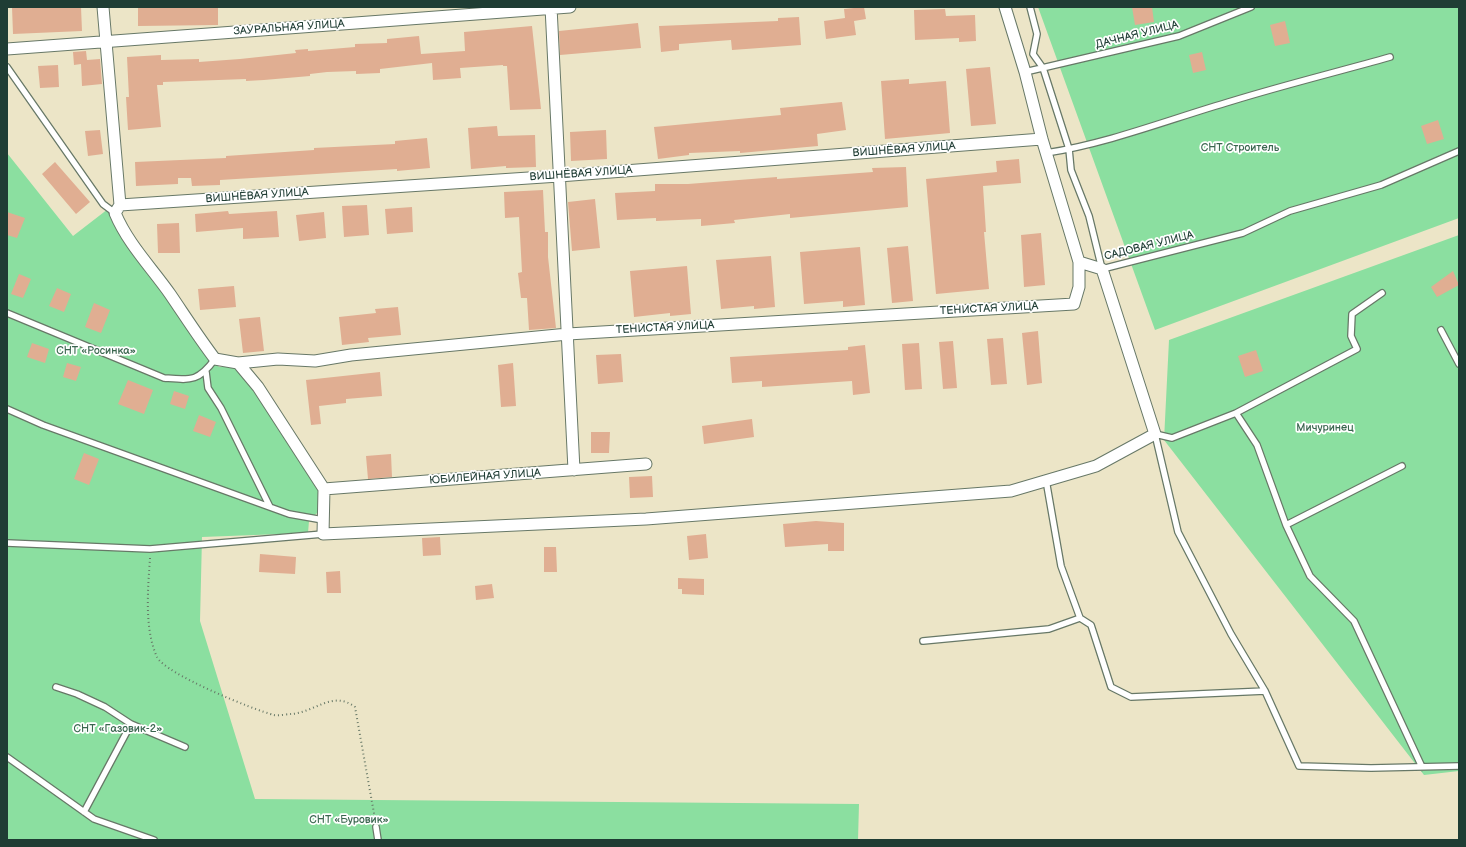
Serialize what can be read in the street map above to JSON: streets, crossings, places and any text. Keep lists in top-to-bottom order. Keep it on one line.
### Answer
{"streets":{"street":["ЗАУРАЛЬНАЯ УЛИЦА","ВИШНЁВАЯ УЛИЦА","ТЕНИСТАЯ УЛИЦА","ЮБИЛЕЙНАЯ УЛИЦА"],"lane":["ДАЧНАЯ УЛИЦА","САДОВАЯ УЛИЦА"]},"crossings":[["ДАЧНАЯ УЛИЦА","САДОВАЯ УЛИЦА"]],"parks":["СНТ Строитель","СНТ «Росинка»","Мичуринец","СНТ «Газовик-2»","СНТ «Буровик»"]}
